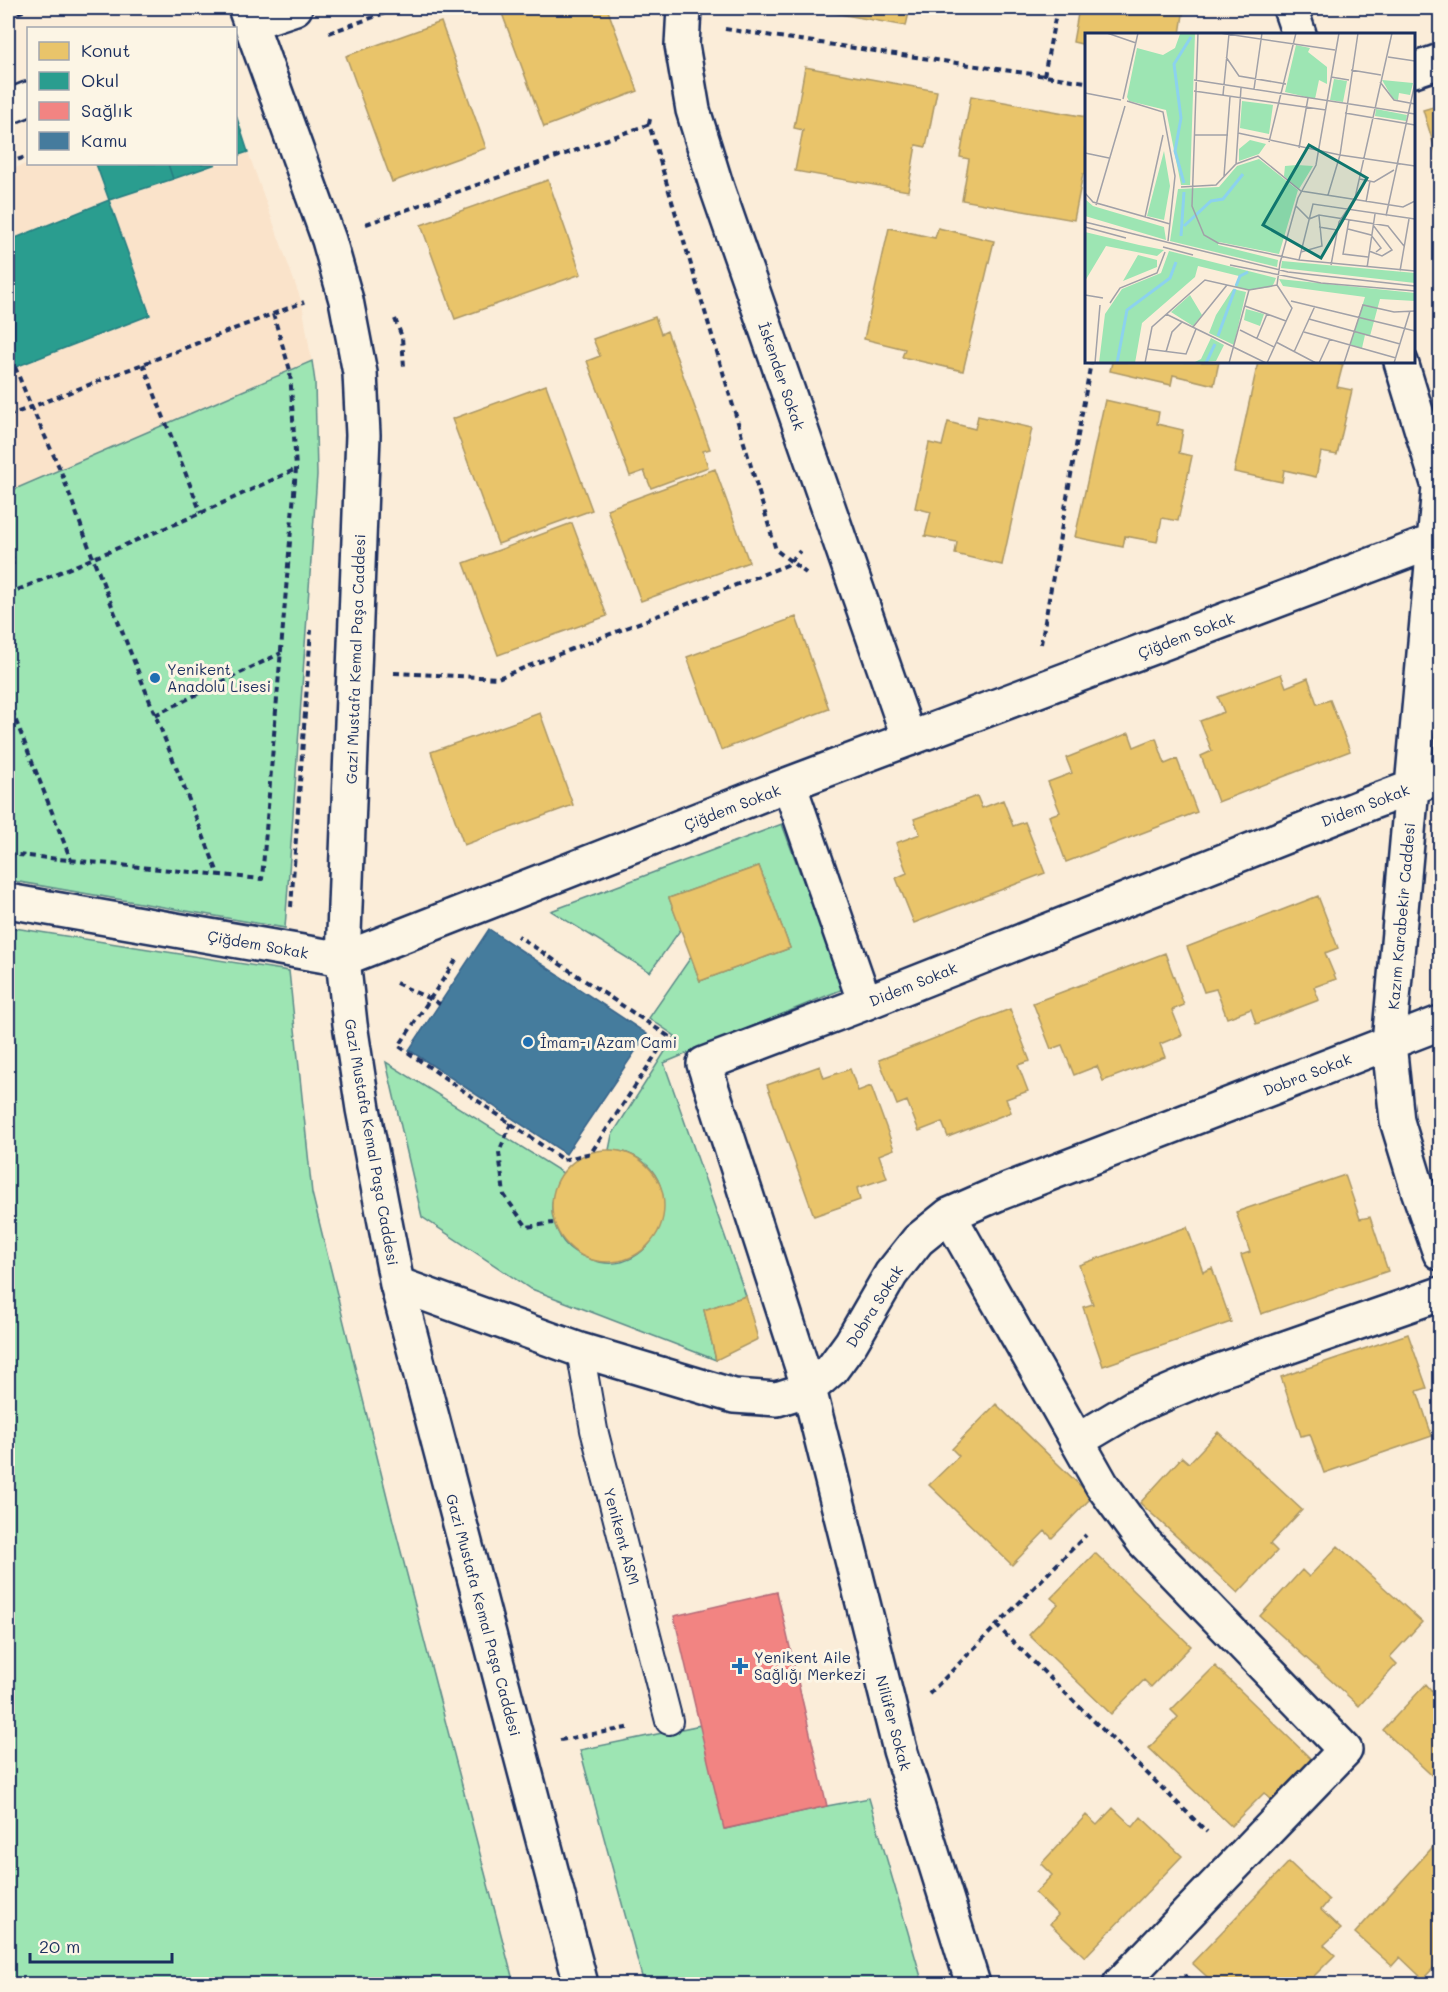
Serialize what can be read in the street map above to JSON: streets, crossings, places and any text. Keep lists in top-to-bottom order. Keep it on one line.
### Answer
{"streets":{"street":["İskender Sokak","Çiğdem Sokak","Gazi Mustafa Kemal Paşa Caddesi","Didem Sokak","Kazım Karabekir Caddesi","Dobra Sokak","Nilüfer Sokak"],"lane":["Yenikent ASM"]},"crossings":[["İskender Sokak","Çiğdem Sokak"],["Çiğdem Sokak","Gazi Mustafa Kemal Paşa Caddesi"],["Çiğdem Sokak","Kazım Karabekir Caddesi"],["Gazi Mustafa Kemal Paşa Caddesi","Dobra Sokak"],["Didem Sokak","Kazım Karabekir Caddesi"],["Didem Sokak","Dobra Sokak"],["Didem Sokak","Nilüfer Sokak"],["Kazım Karabekir Caddesi","Dobra Sokak"],["Dobra Sokak","Yenikent ASM"],["Dobra Sokak","Nilüfer Sokak"]],"places":{"other":["Yenikent Anadolu Lisesi","İmam-ı Azam Cami"],"health":["Yenikent Aile Sağlığı Merkezi"]},"legend":["Konut","Okul","Sağlık","Kamu"],"scale_bar":"20 m"}
